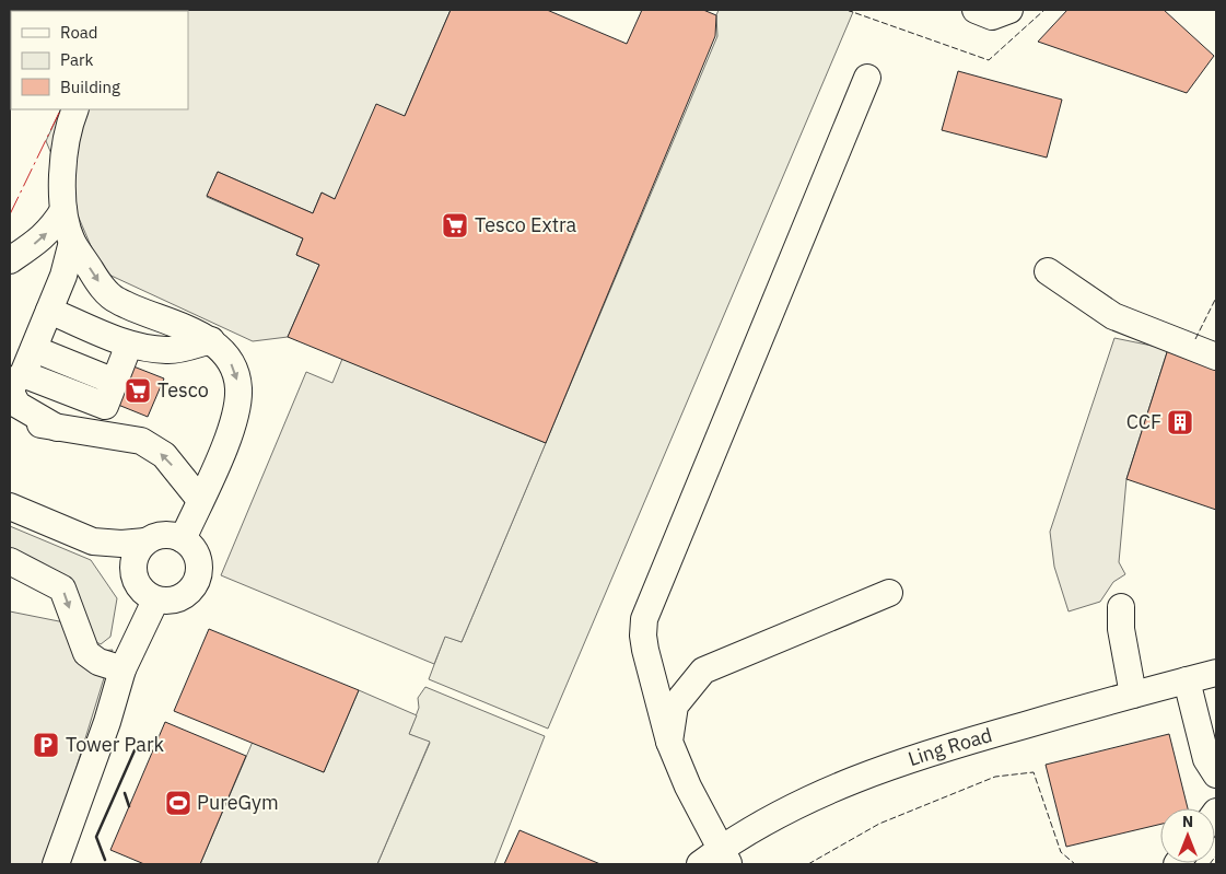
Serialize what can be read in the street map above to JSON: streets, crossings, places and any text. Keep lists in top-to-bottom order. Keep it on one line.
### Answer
{"streets":{"street":["Ling Road"]},"places":{"supermarket":["Tesco Extra","Tesco"],"building":["CCF"],"parking":["Tower Park"],"sports":["PureGym"]},"legend":["Road","Park","Building"],"north":"top"}
